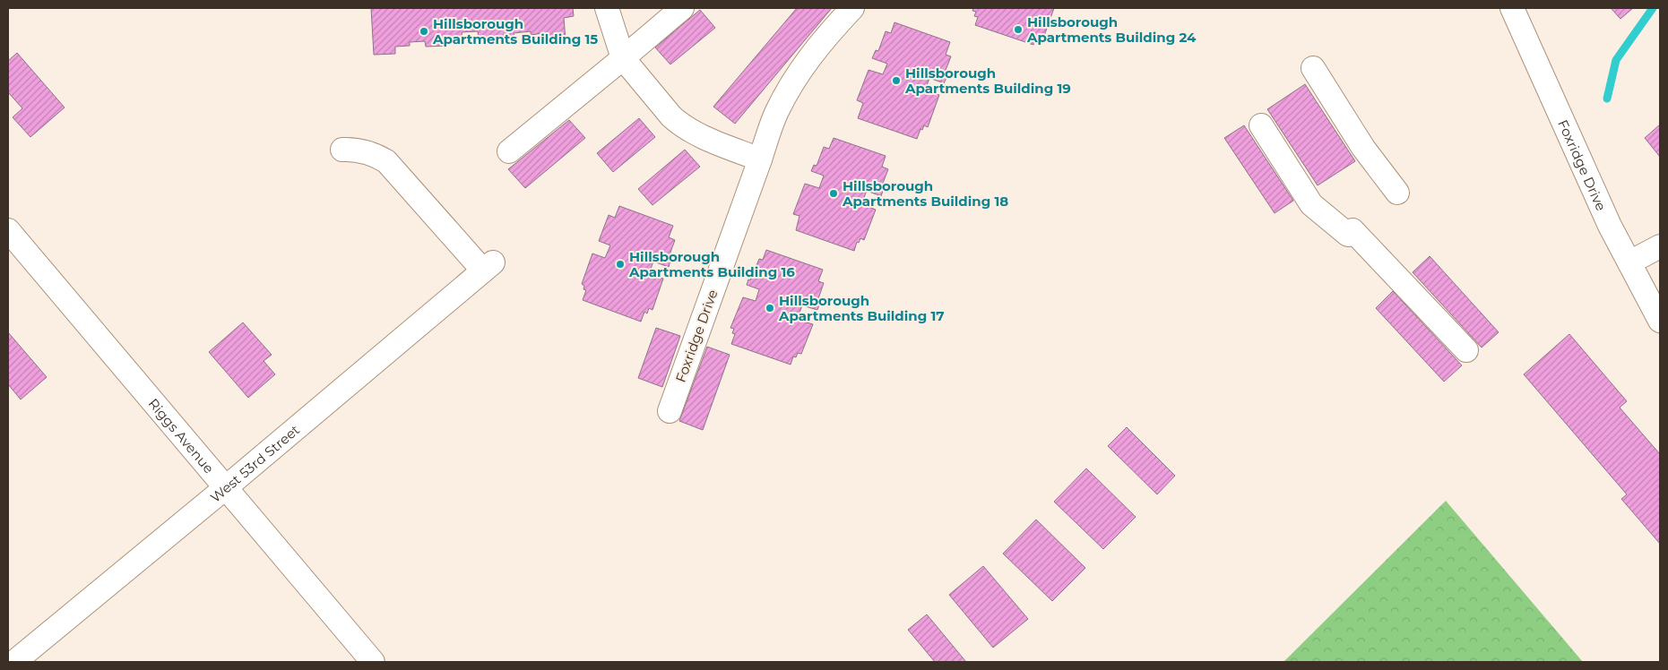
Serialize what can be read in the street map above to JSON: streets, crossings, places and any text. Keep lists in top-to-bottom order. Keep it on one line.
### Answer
{"streets":{"street":["Foxridge Drive","Riggs Avenue","West 53rd Street"]},"crossings":[["Riggs Avenue","West 53rd Street"]],"places":["Hillsborough Apartments Building 24","Hillsborough Apartments Building 15","Hillsborough Apartments Building 19","Hillsborough Apartments Building 18","Hillsborough Apartments Building 16","Hillsborough Apartments Building 17"]}
